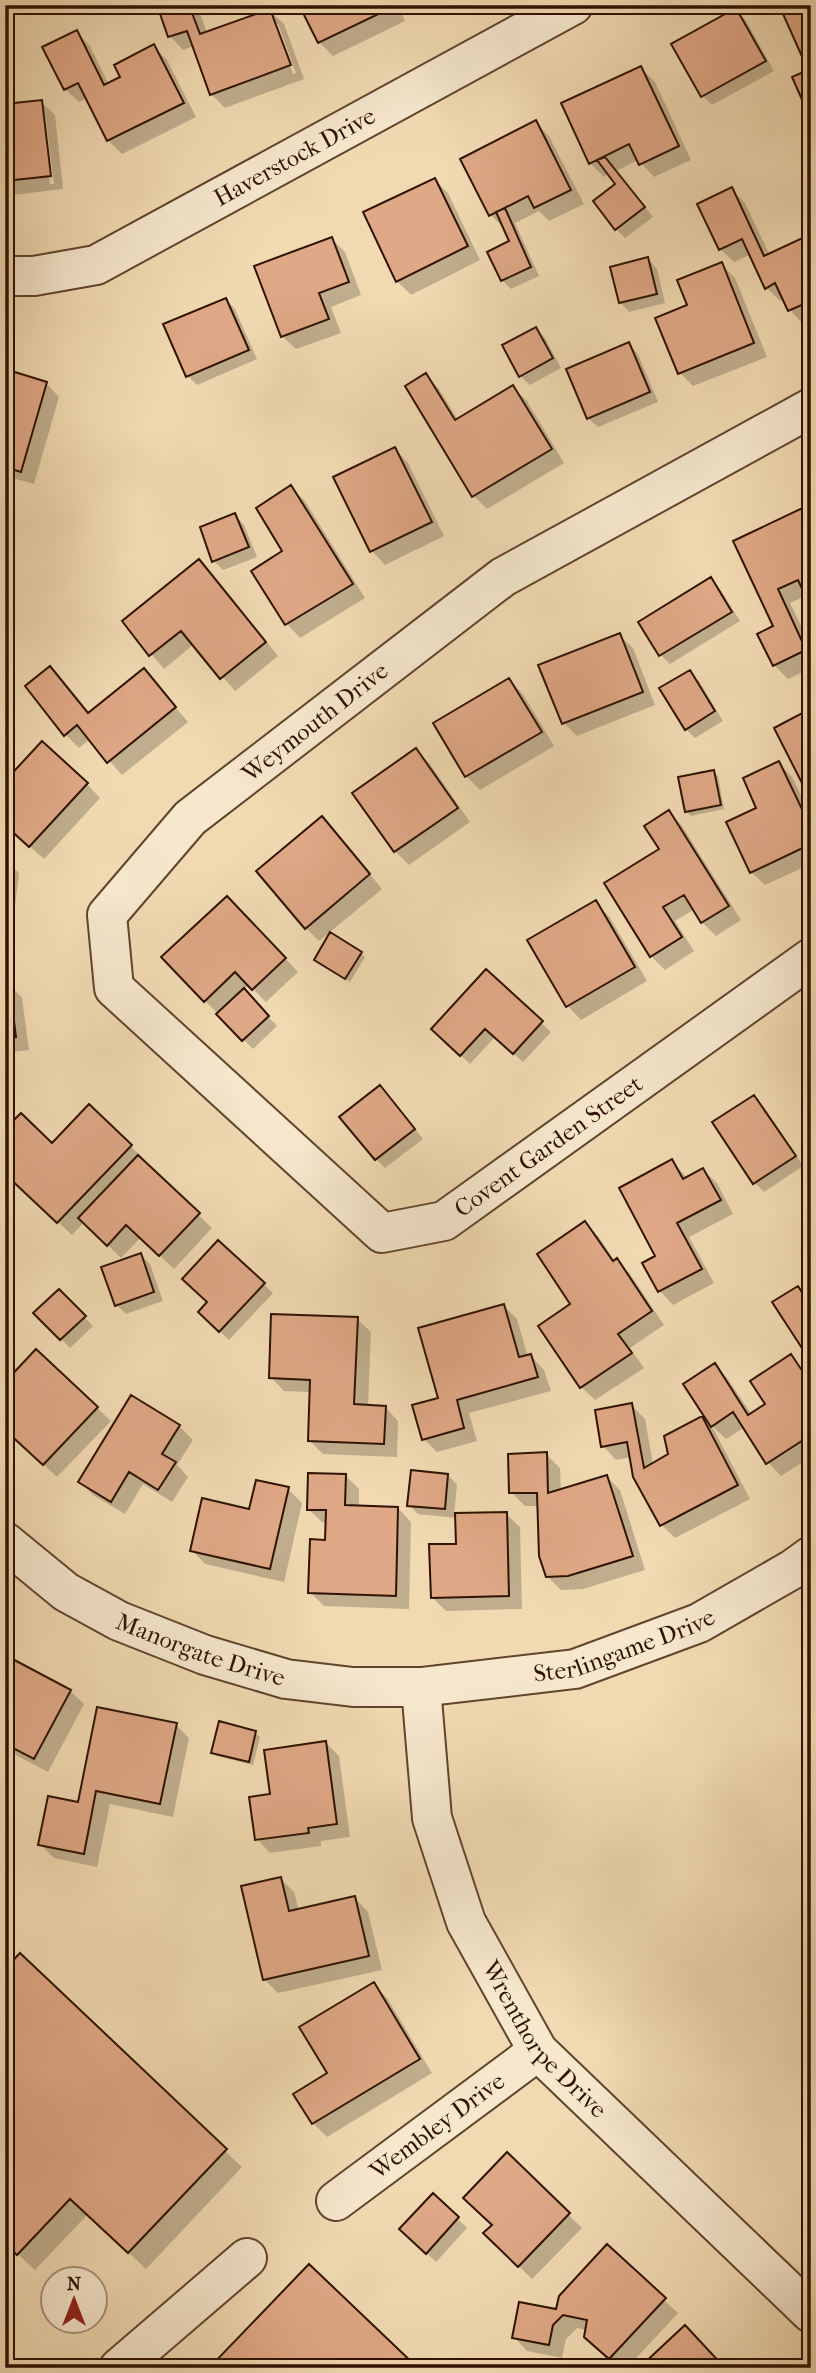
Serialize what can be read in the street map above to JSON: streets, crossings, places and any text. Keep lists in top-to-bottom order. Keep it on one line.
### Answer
{"streets":{"street":["Haverstock Drive","Weymouth Drive","Covent Garden Street","Sterlingame Drive","Manorgate Drive","Wrenthorpe Drive","Wembley Drive"]},"crossings":[["Weymouth Drive","Covent Garden Street"],["Sterlingame Drive","Manorgate Drive"],["Sterlingame Drive","Wrenthorpe Drive"],["Manorgate Drive","Wrenthorpe Drive"],["Wrenthorpe Drive","Wembley Drive"]],"north":"top"}
